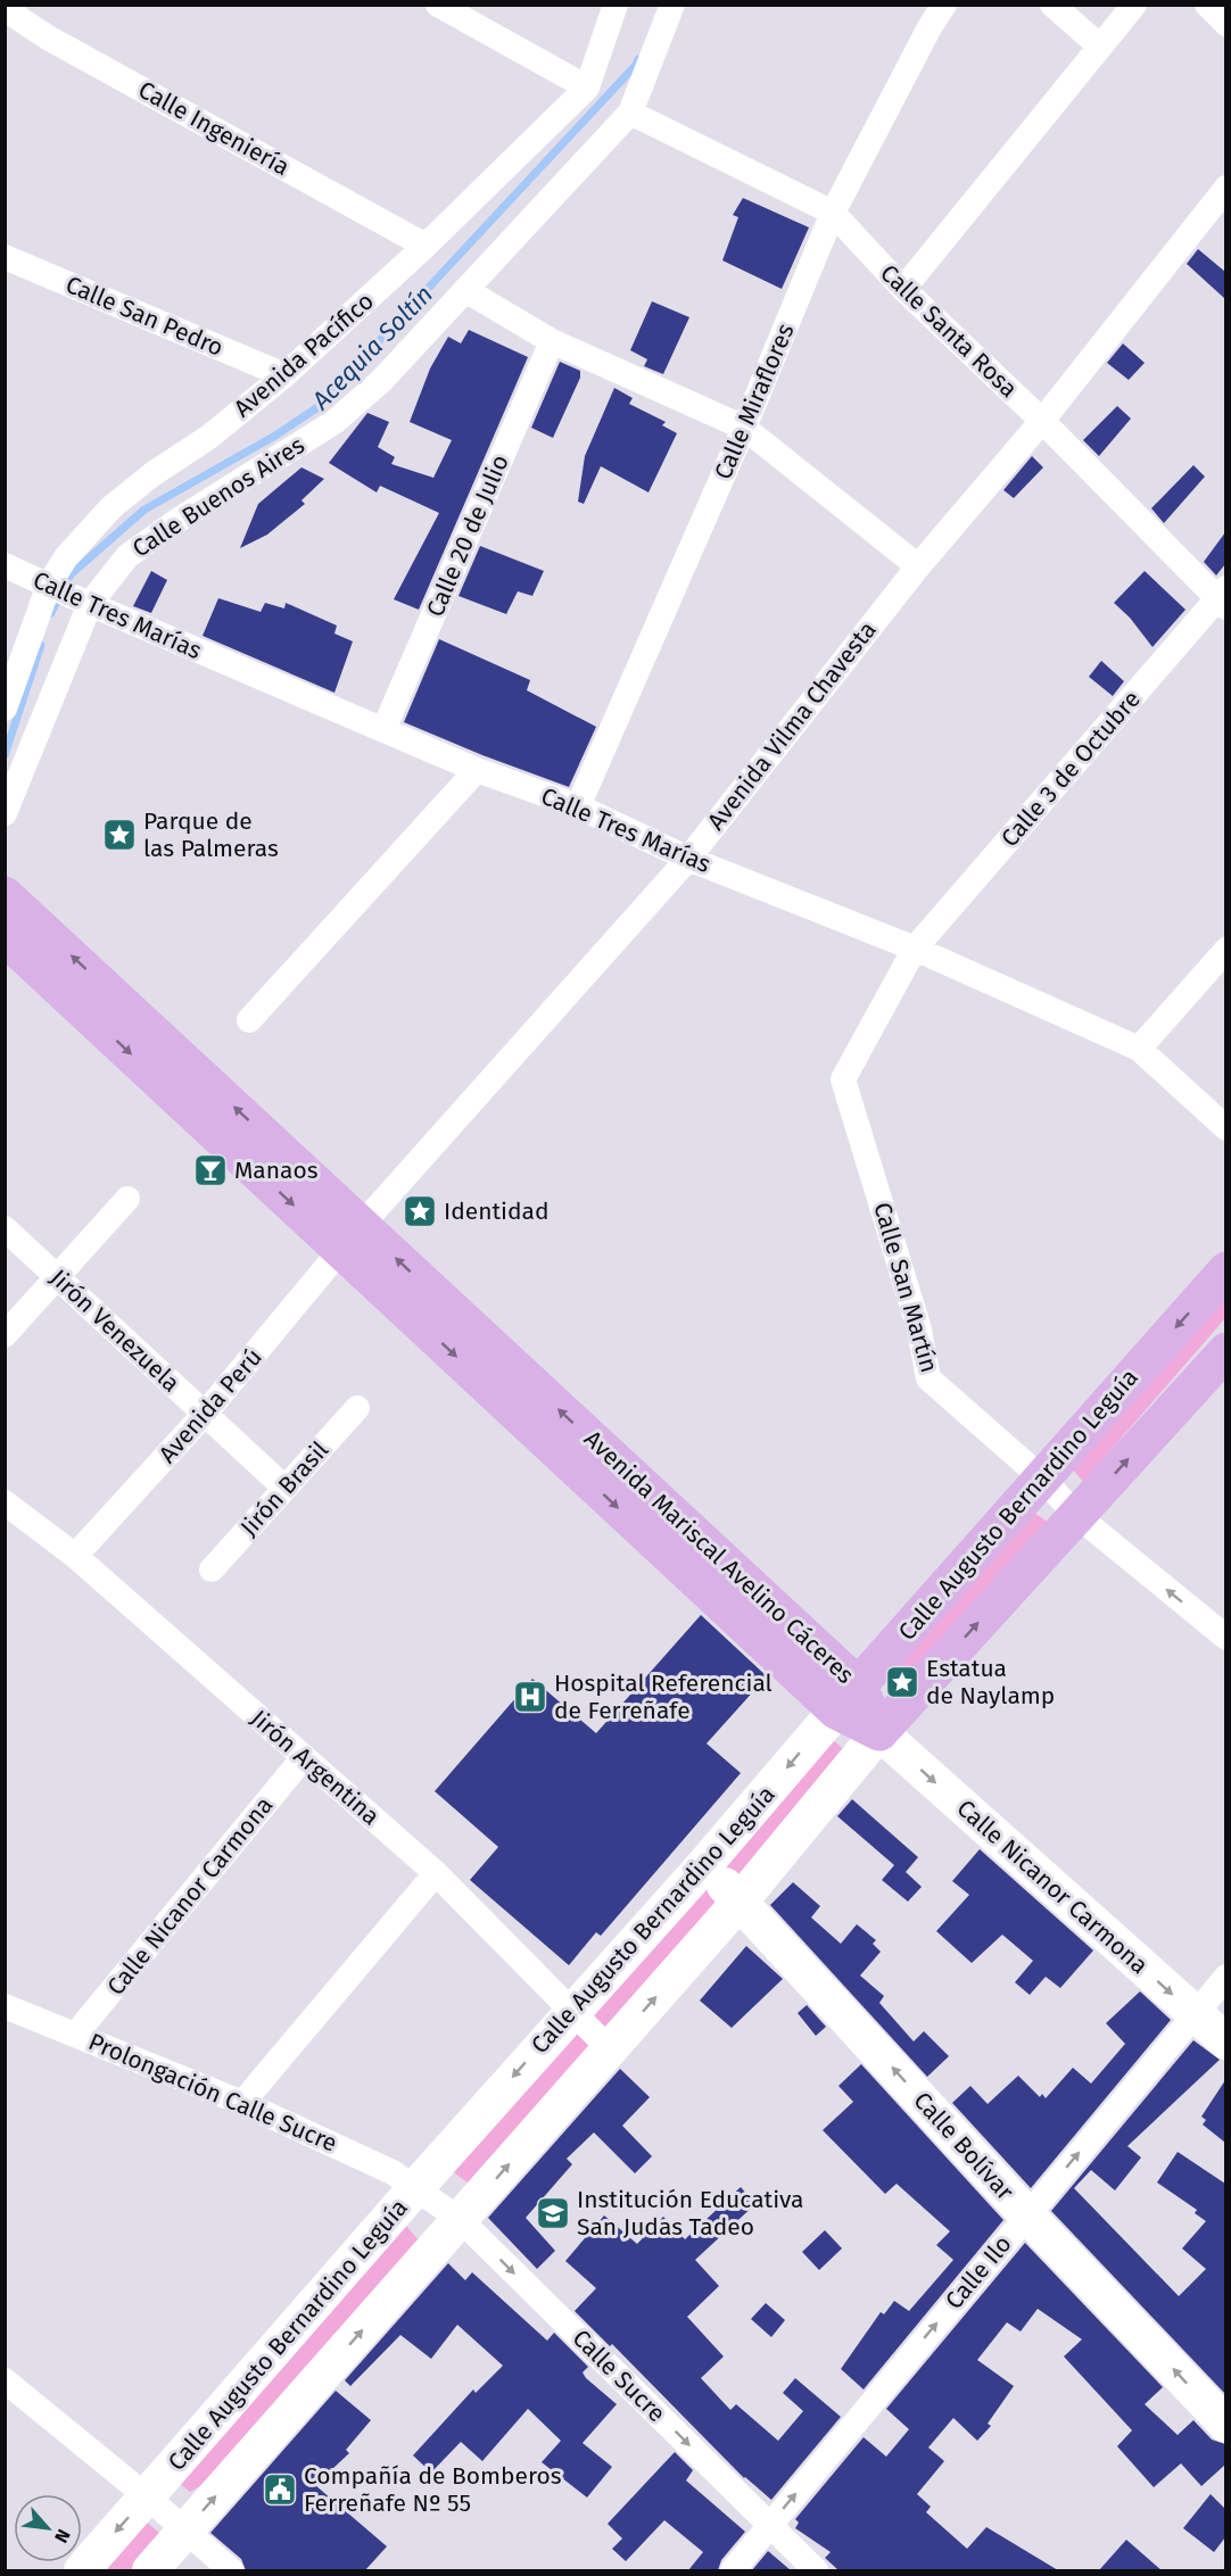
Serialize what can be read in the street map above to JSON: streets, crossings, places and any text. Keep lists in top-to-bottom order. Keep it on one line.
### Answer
{"streets":{"main road":["Calle Augusto Bernardino Leguía","Avenida Mariscal Avelino Cáceres","Calle Nicanor Carmona","Calle Bolívar"],"street":["Calle Ingeniería","Calle San Pedro","Calle Santa Rosa","Avenida Pacífico","Calle Miraflores","Calle Buenos Aires","Calle 20 de Julio","Calle Tres Marías","Avenida Vilma Chavesta","Calle 3 de Octubre","Calle San Martín","Jirón Venezuela","Avenida Perú","Jirón Brasil","Jirón Argentina","Prolongación Calle Sucre","Calle Ilo","Calle Sucre"]},"crossings":[["Calle Ingeniería","Avenida Pacífico"],["Calle San Pedro","Avenida Pacífico"],["Calle Santa Rosa","Calle Miraflores"],["Calle Santa Rosa","Calle Buenos Aires"],["Calle Santa Rosa","Avenida Vilma Chavesta"],["Calle Santa Rosa","Calle 3 de Octubre"],["Avenida Pacífico","Calle Buenos Aires"],["Avenida Pacífico","Calle Tres Marías"],["Calle Miraflores","Calle Tres Marías"],["Calle Buenos Aires","Calle Tres Marías"],["Calle 20 de Julio","Calle Tres Marías"],["Calle Tres Marías","Avenida Vilma Chavesta"],["Calle Tres Marías","Calle 3 de Octubre"],["Calle Tres Marías","Calle San Martín"],["Avenida Vilma Chavesta","Avenida Perú"],["Avenida Vilma Chavesta","Avenida Mariscal Avelino Cáceres"],["Calle 3 de Octubre","Calle San Martín"],["Calle San Martín","Calle Augusto Bernardino Leguía"],["Jirón Venezuela","Avenida Perú"],["Jirón Venezuela","Jirón Brasil"],["Avenida Perú","Avenida Mariscal Avelino Cáceres"],["Avenida Perú","Jirón Argentina"],["Calle Augusto Bernardino Leguía","Avenida Mariscal Avelino Cáceres"],["Calle Augusto Bernardino Leguía","Jirón Argentina"],["Calle Augusto Bernardino Leguía","Calle Nicanor Carmona"],["Calle Augusto Bernardino Leguía","Prolongación Calle Sucre"],["Calle Augusto Bernardino Leguía","Calle Bolívar"],["Calle Augusto Bernardino Leguía","Calle Sucre"],["Avenida Mariscal Avelino Cáceres","Calle Nicanor Carmona"],["Jirón Argentina","Calle Nicanor Carmona"],["Calle Nicanor Carmona","Prolongación Calle Sucre"],["Calle Nicanor Carmona","Calle Ilo"],["Prolongación Calle Sucre","Calle Sucre"],["Calle Bolívar","Calle Ilo"],["Calle Ilo","Calle Sucre"]],"one_way":["Calle Nicanor Carmona","Calle Bolívar","Calle Ilo","Calle Sucre"],"water":["Acequia Soltín"],"places":{"place":["Parque de las Palmeras","Identidad","Estatua de Naylamp"],"bar":["Manaos"],"hospital":["Hospital Referencial de Ferreñafe"],"school or university":["Institución Educativa San Judas Tadeo"],"public building":["Compañía de Bomberos Ferreñafe Nº 55"]},"north":"bottom right"}
